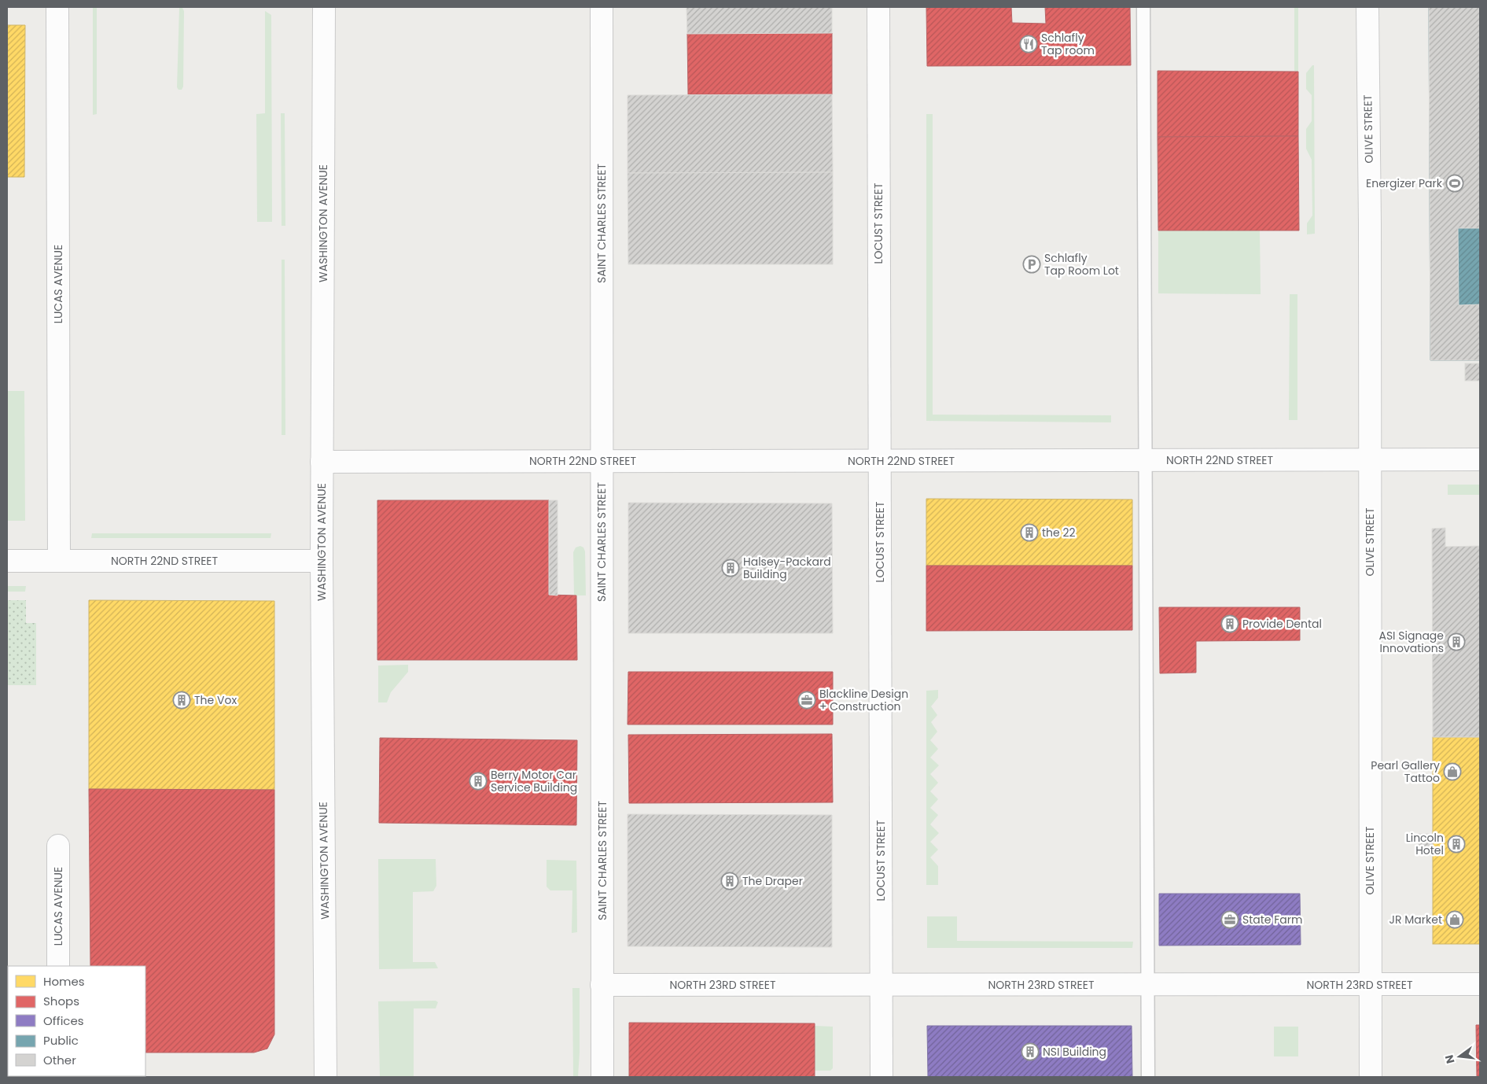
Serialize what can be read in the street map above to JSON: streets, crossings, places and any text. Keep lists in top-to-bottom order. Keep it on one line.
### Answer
{"streets":{"street":["OLIVE STREET","WASHINGTON AVENUE","SAINT CHARLES STREET","LOCUST STREET","LUCAS AVENUE","NORTH 22ND STREET","NORTH 23RD STREET"]},"crossings":[["OLIVE STREET","NORTH 22ND STREET"],["OLIVE STREET","NORTH 23RD STREET"],["WASHINGTON AVENUE","NORTH 22ND STREET"],["SAINT CHARLES STREET","NORTH 22ND STREET"],["SAINT CHARLES STREET","NORTH 23RD STREET"],["LOCUST STREET","NORTH 22ND STREET"],["LOCUST STREET","NORTH 23RD STREET"],["LUCAS AVENUE","NORTH 22ND STREET"]],"places":{"restaurant":["Schlafly Tap room"],"sports":["Energizer Park"],"parking":["Schlafly Tap Room Lot"],"building":["the 22","Halsey-Packard Building","Provide Dental","ASI Signage Innovations","The Vox","Berry Motor Car Service Building","Lincoln Hotel","The Draper","NSI Building"],"office":["Blackline Design + Construction","State Farm"],"shop":["Pearl Gallery Tattoo","JR Market"]},"legend":["Homes","Shops","Offices","Public","Other"],"north":"left"}
